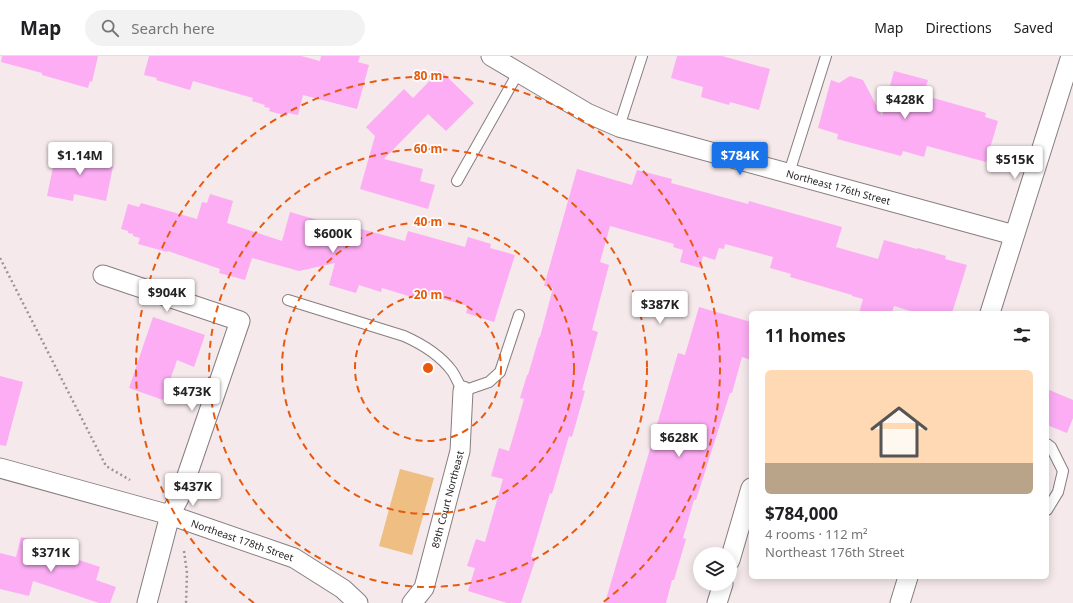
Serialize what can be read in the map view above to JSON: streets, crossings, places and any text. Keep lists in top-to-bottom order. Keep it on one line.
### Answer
{"streets":{"street":["Northeast 176th Street","89th Court Northeast","Northeast 178th Street"]},"page":{"header":"Map","search":"Search here","nav":["Map","Directions","Saved"],"price":["$428K","$1.14M","$784K","$515K","$600K","$904K","$387K","$473K","$628K","$437K","$371K"],"heading":"11 homes","list":[{"name":"$784,000","note":"4 rooms · 112 m² · Northeast 176th Street"}]},"rings":["80 m","60 m","40 m","20 m"]}
